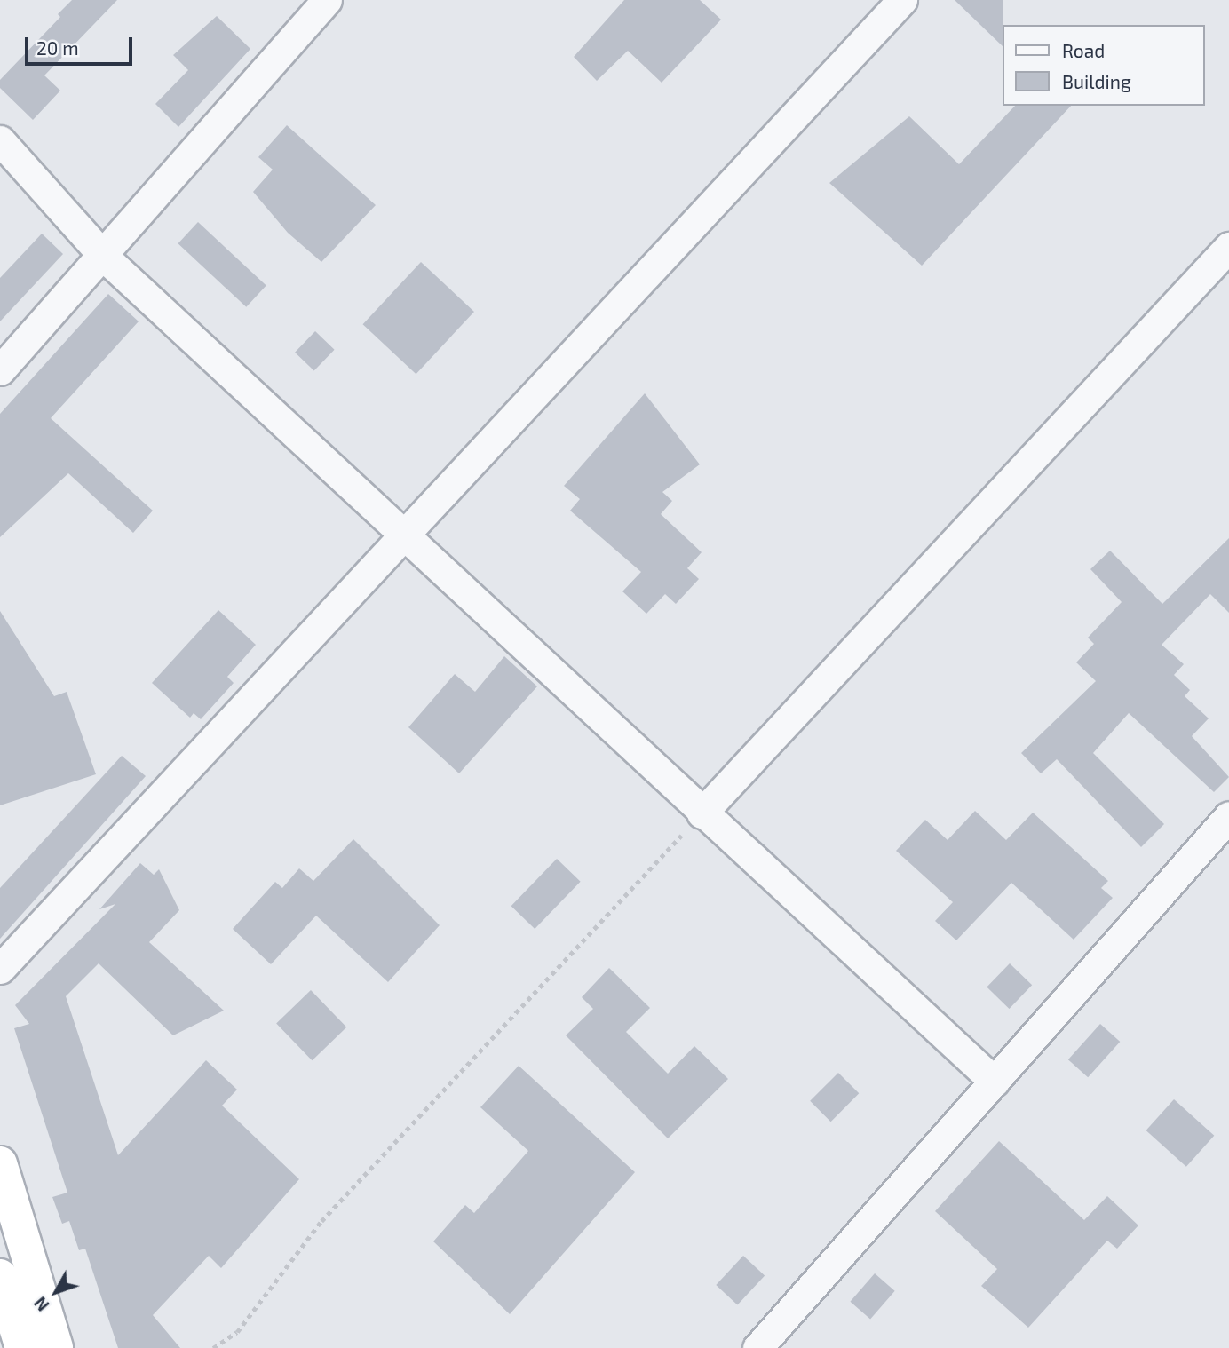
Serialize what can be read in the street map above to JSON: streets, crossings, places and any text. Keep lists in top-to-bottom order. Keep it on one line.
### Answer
{"legend":["Road","Building"],"scale_bar":"20 m","north":"bottom left"}
